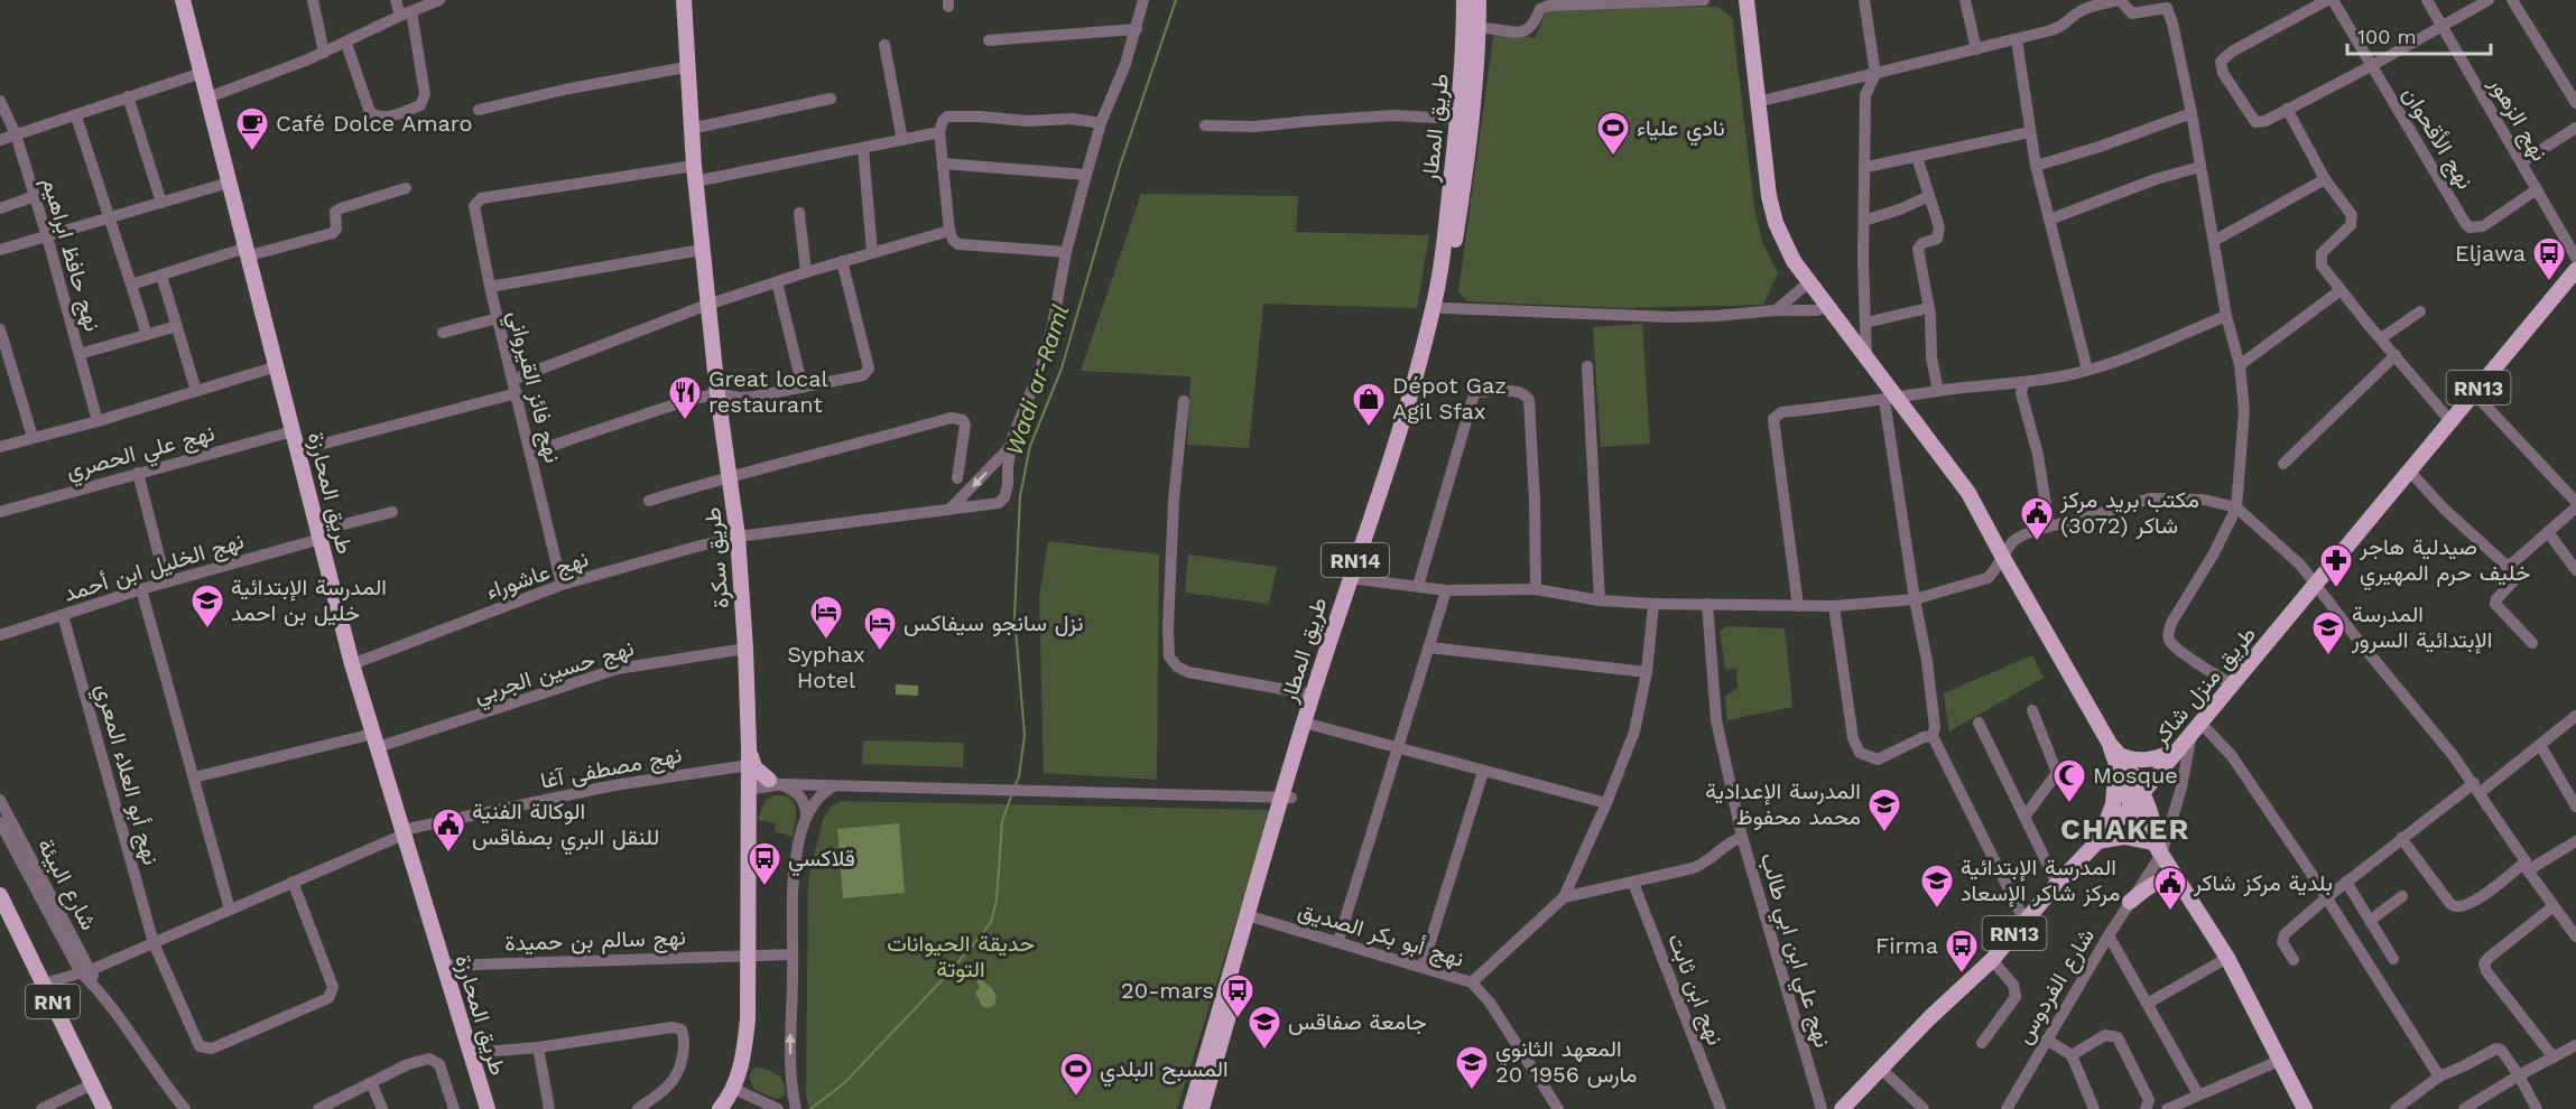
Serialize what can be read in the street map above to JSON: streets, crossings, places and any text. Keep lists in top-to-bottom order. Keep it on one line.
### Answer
{"streets":{"main road":["طريق المطار","RN13","طريق المحارزة","طريق سكرة","RN14","طريق منزل شاكر","RN1"],"street":["نهج الزهور","نهج الأقحوان","نهج حافظ ابراهيم","نهج فائز القيرواني","نهج علي الحصري","نهج الخليل ابن أحمد","نهج عاشوراء","نهج حسين الجربي","نهج مصطفى آغا","نهج أبو العلاء المعري","شارع البيئة","نهج أبو بكر الصديق","نهج سالم بن حميدة","نهج علي ابن ابي طالب","شارع الفردوس","نهج ابن ثابت"]},"crossings":[["نهج الزهور","نهج الأقحوان"],["طريق المطار","نهج مصطفى آغا"],["طريق المطار","نهج أبو بكر الصديق"],["نهج فائز القيرواني","طريق سكرة"],["نهج فائز القيرواني","نهج عاشوراء"],["نهج علي الحصري","طريق المحارزة"],["طريق المحارزة","نهج الخليل ابن أحمد"],["طريق المحارزة","نهج عاشوراء"],["طريق المحارزة","نهج حسين الجربي"],["طريق المحارزة","نهج مصطفى آغا"],["طريق المحارزة","نهج سالم بن حميدة"],["طريق سكرة","نهج عاشوراء"],["طريق سكرة","نهج حسين الجربي"],["طريق سكرة","نهج مصطفى آغا"],["طريق سكرة","نهج سالم بن حميدة"],["نهج الخليل ابن أحمد","نهج أبو العلاء المعري"],["طريق منزل شاكر","شارع الفردوس"],["نهج مصطفى آغا","نهج أبو العلاء المعري"],["نهج مصطفى آغا","شارع البيئة"],["نهج مصطفى آغا","RN1"]],"districts":["CHAKER"],"water":["Wadi ar-Raml"],"parks":["حديقة الحيوانات التوتة"],"places":{"cafe":["Café Dolce Amaro"],"sports":["نادي علياء","المسبح البلدي"],"bus stop":["Eljawa","قلاكسي","Firma","20-mars"],"restaurant":["Great local restaurant"],"shop":["Dépot Gaz Agil Sfax"],"public building":["مكتب بريد مركز شاكر (3072)","الوكالة الفنية للنقل البري بصفاقس","بلدية مركز شاكر"],"pharmacy":["صيدلية هاجر خليف حرم المهيري"],"school or university":["المدرسة الإبتدائية خليل بن احمد","المدرسة الإبتدائية السرور","المدرسة الإعدادية محمد محفوظ","المدرسة الإبتدائية مركز شاكر الإسعاد","جامعة صفاقس","المعهد الثانوي 20 مارس 1956"],"hotel":["Syphax Hotel","نزل سانجو سيفاكس"],"mosque":["Mosque"]},"scale_bar":"100 m"}
